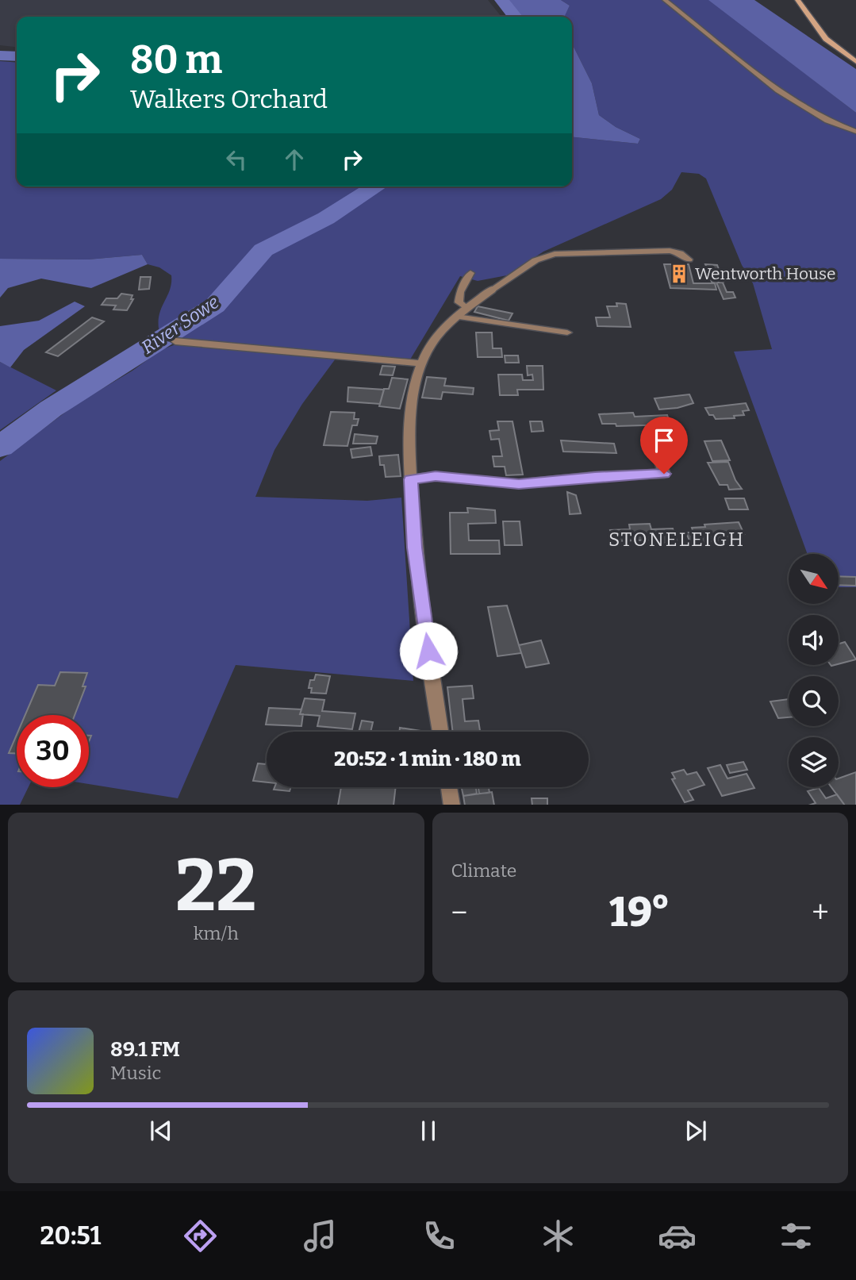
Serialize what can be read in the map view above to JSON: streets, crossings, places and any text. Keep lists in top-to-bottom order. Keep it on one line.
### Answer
{"districts":["STONELEIGH"],"water":["River Sowe"],"places":{"building":["Wentworth House"]},"north":"bottom right","page":{"turn":["80 m","Walkers Orchard"],"limit":"30","trip":"20:52 · 1 min · 180 m","tile":[["22","km/h"],"Climate"],"heat":["−","19°","+"],"song":["89.1 FM","Music"],"tabs":"20:51"}}
